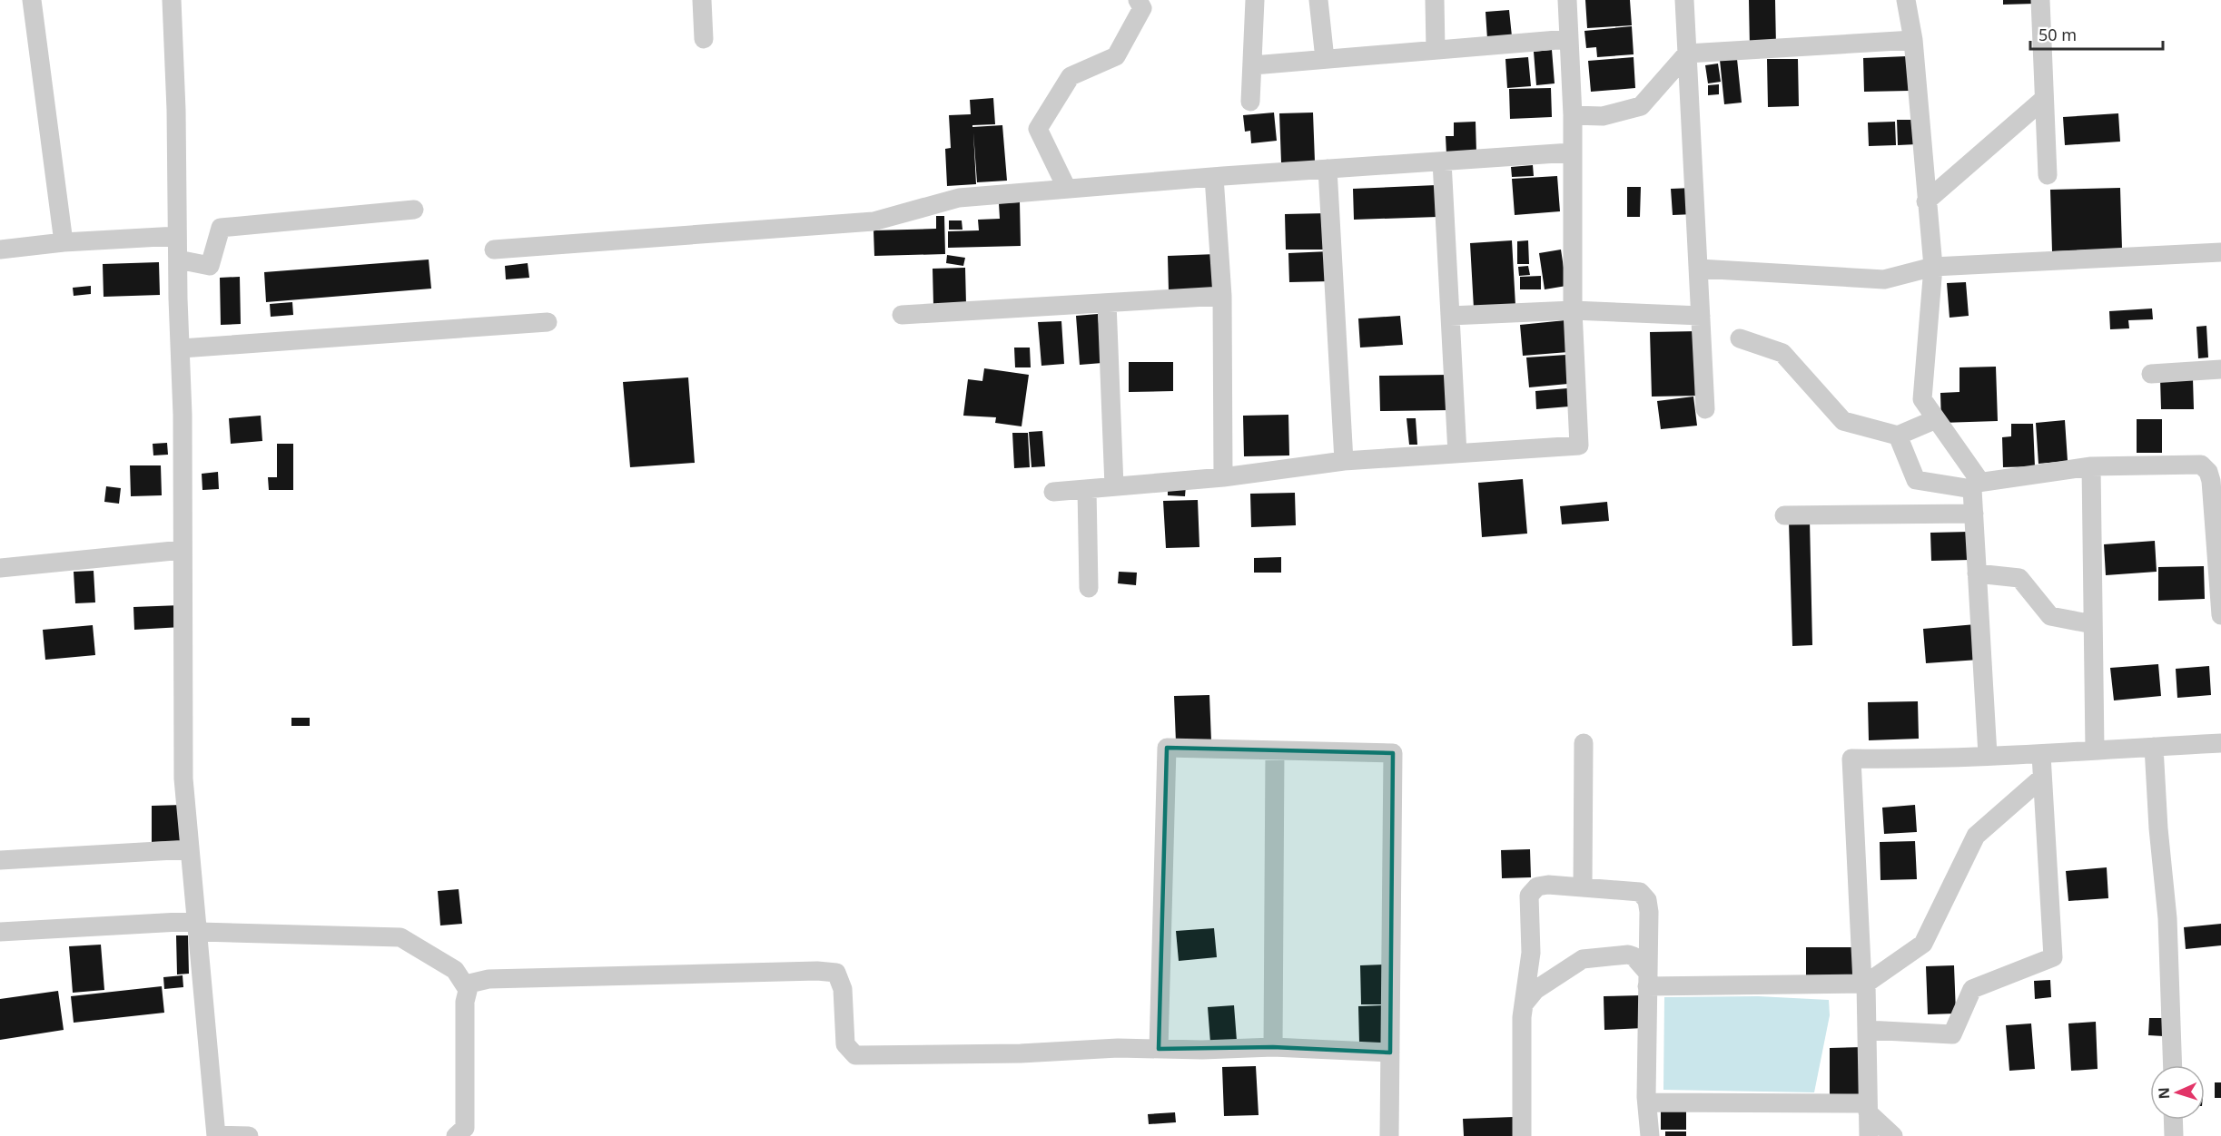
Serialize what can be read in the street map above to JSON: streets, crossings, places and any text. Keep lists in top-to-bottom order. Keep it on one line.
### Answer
{"scale_bar":"50 m","north":"left"}
